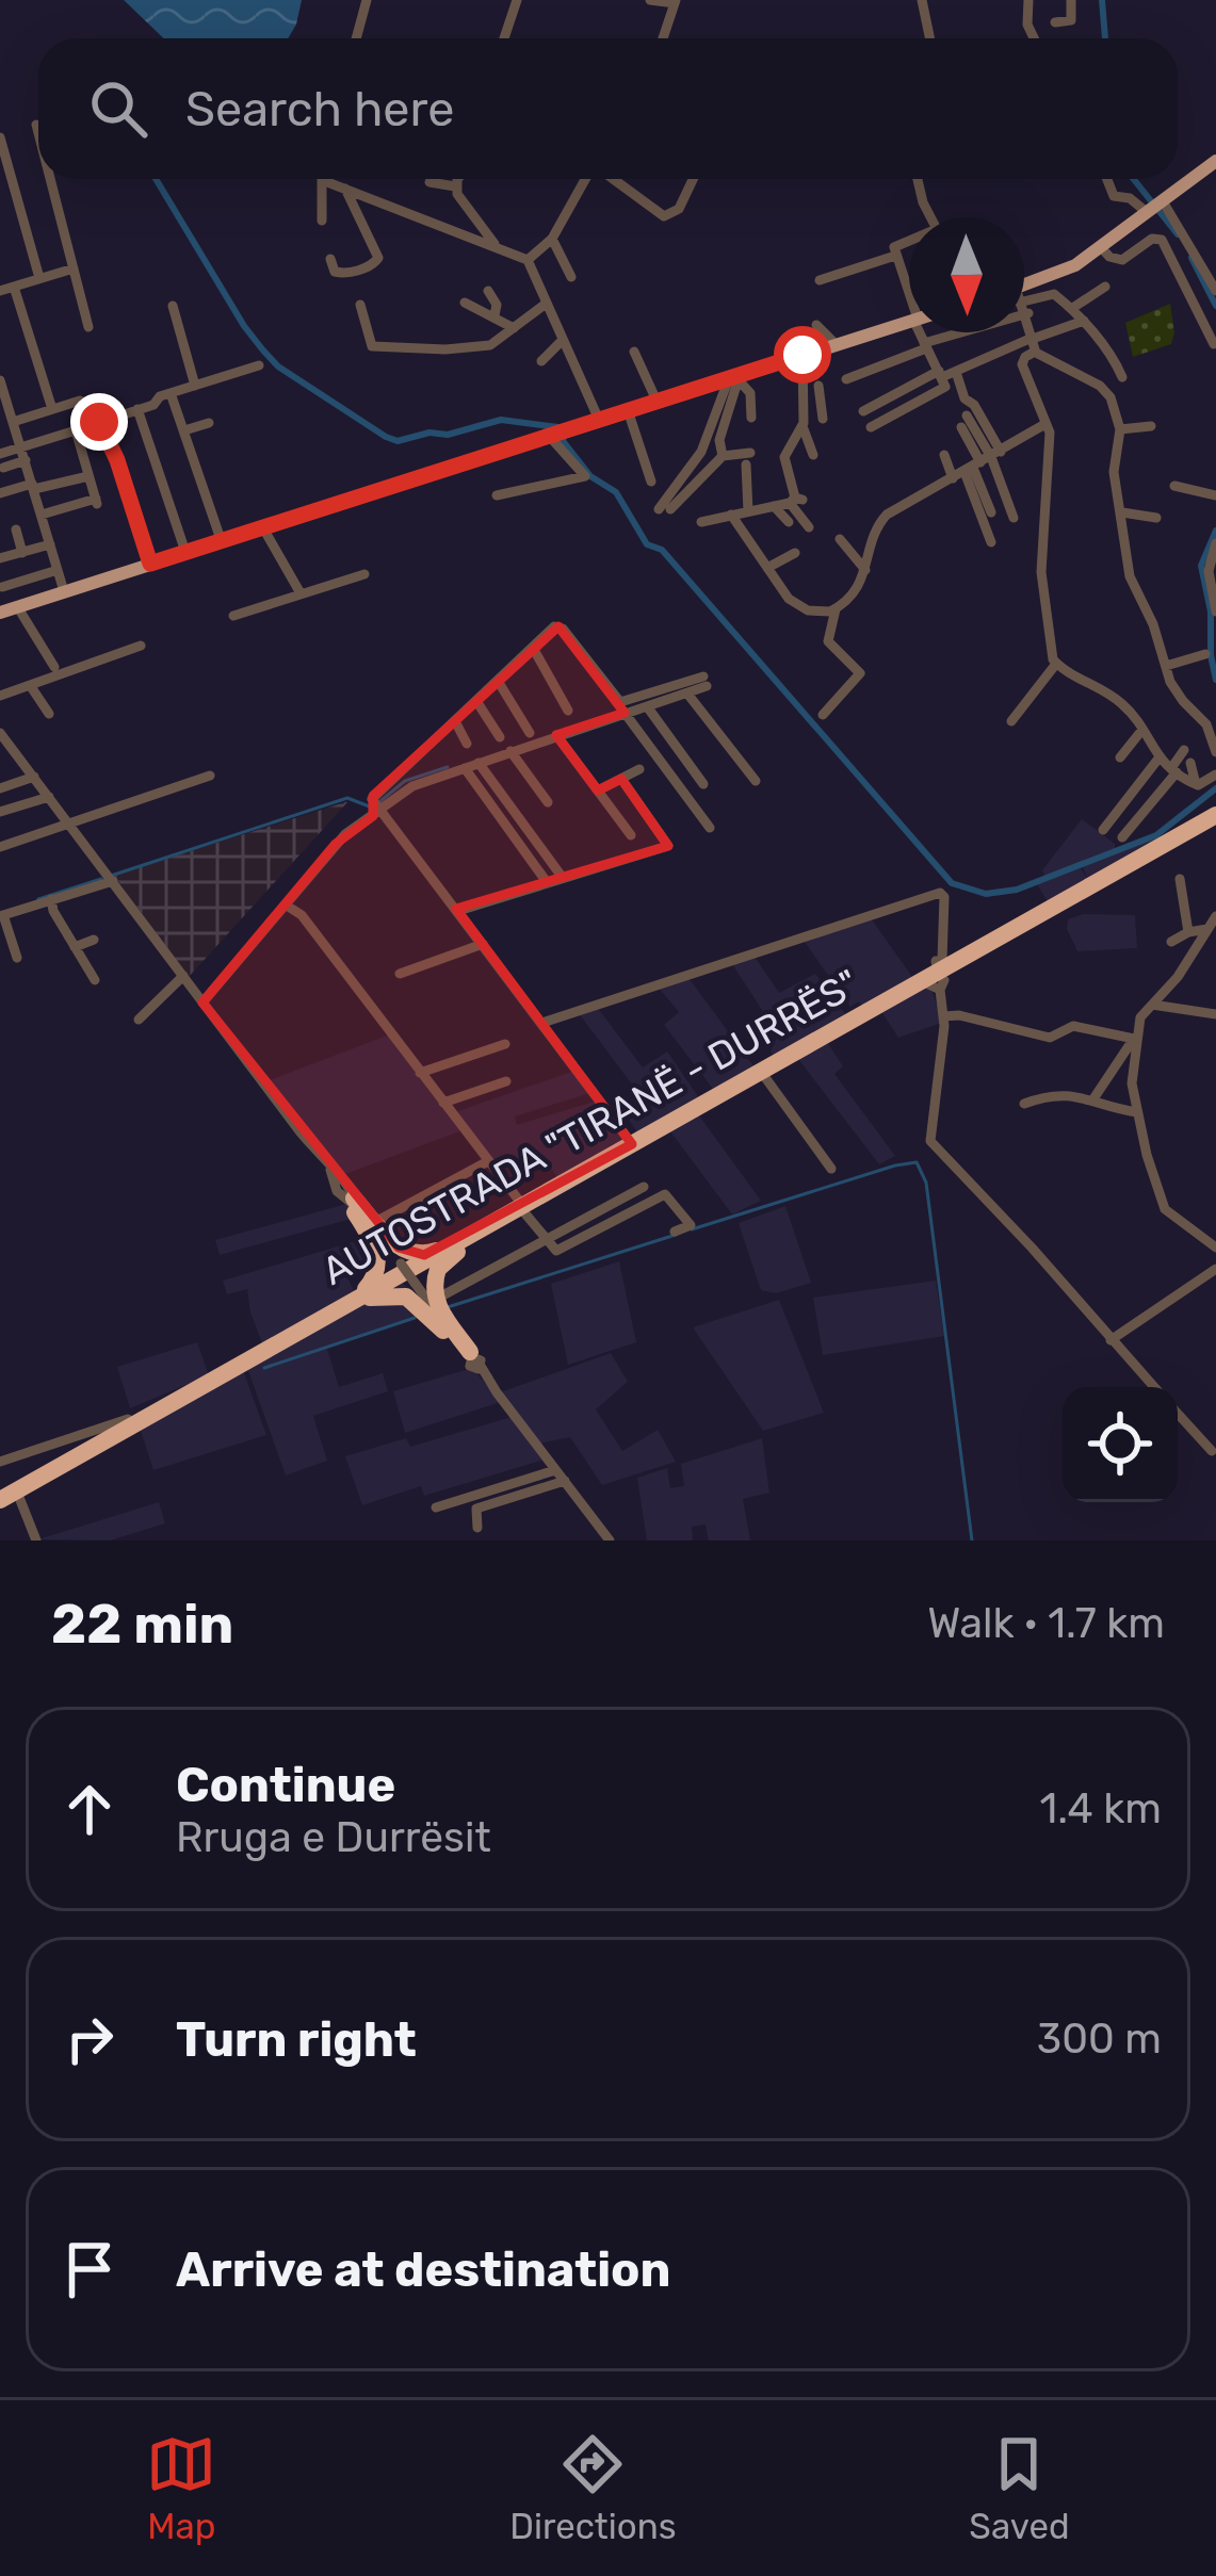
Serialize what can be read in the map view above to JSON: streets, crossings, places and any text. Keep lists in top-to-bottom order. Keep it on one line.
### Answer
{"streets":{"highway":["AUTOSTRADA \"TIRANË - DURRËS\""]},"north":"bottom","page":{"search":"Search here","heading":["22 min","Walk · 1.7 km"],"list":[["Continue","Rruga e Durrësit","1.4 km"],["Turn right","300 m"],"Arrive at destination"],"nav":["Map","Directions","Saved"]}}
